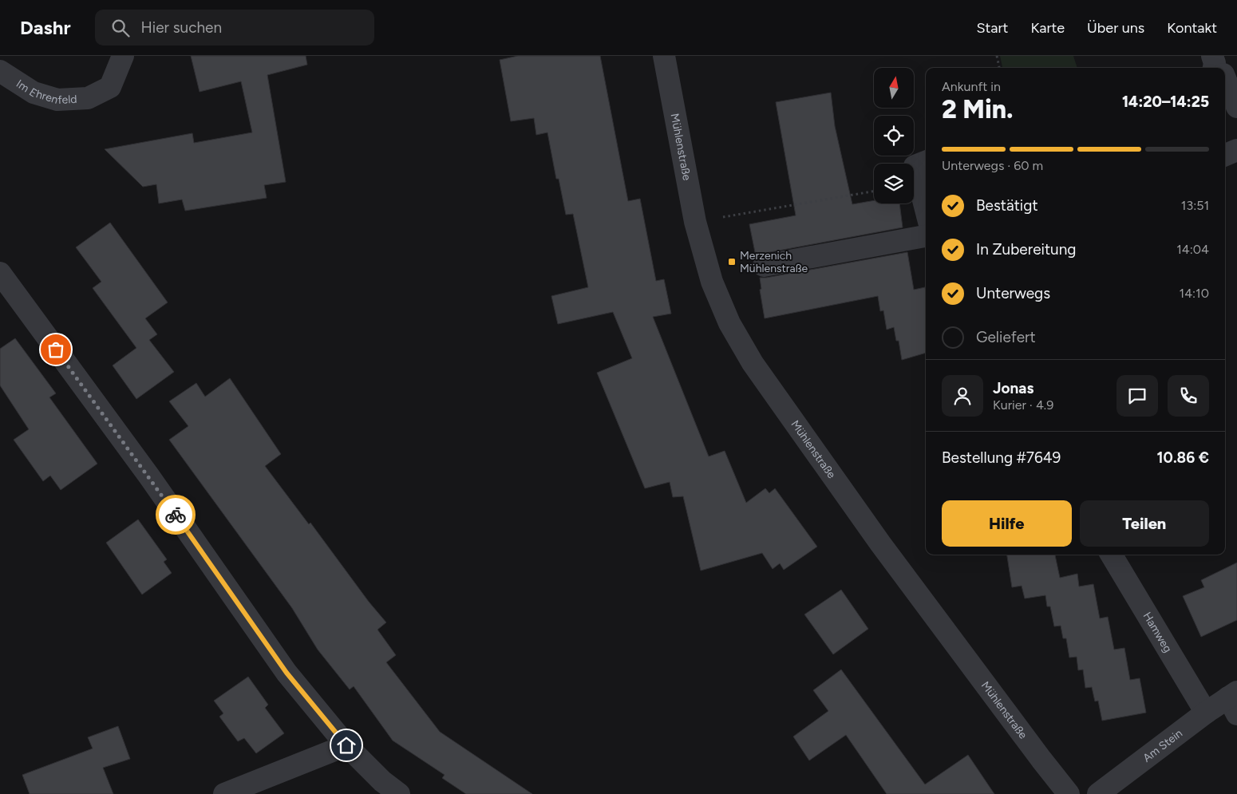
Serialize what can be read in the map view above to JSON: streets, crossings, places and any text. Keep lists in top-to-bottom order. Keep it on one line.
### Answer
{"streets":{"street":["Im Ehrenfeld","Mühlenstraße","Hamweg","Am Stein"]},"crossings":[["Hamweg","Am Stein"]],"places":{"transit":["Merzenich Mühlenstraße"]},"north":"top","page":{"header":"Dashr","search":"Hier suchen","nav":["Start","Karte","Über uns","Kontakt"],"heading":["2 Min.","Ankunft in","14:20–14:25"],"panel":["Jonas","Kurier · 4.9","Bestellung #7649","10.86 €"],"bar":"Unterwegs · 60 m","list":[["Bestätigt","13:51"],["In Zubereitung","14:04"],["Unterwegs","14:10"],"Geliefert"],"buttons":["Hilfe","Teilen"]}}
